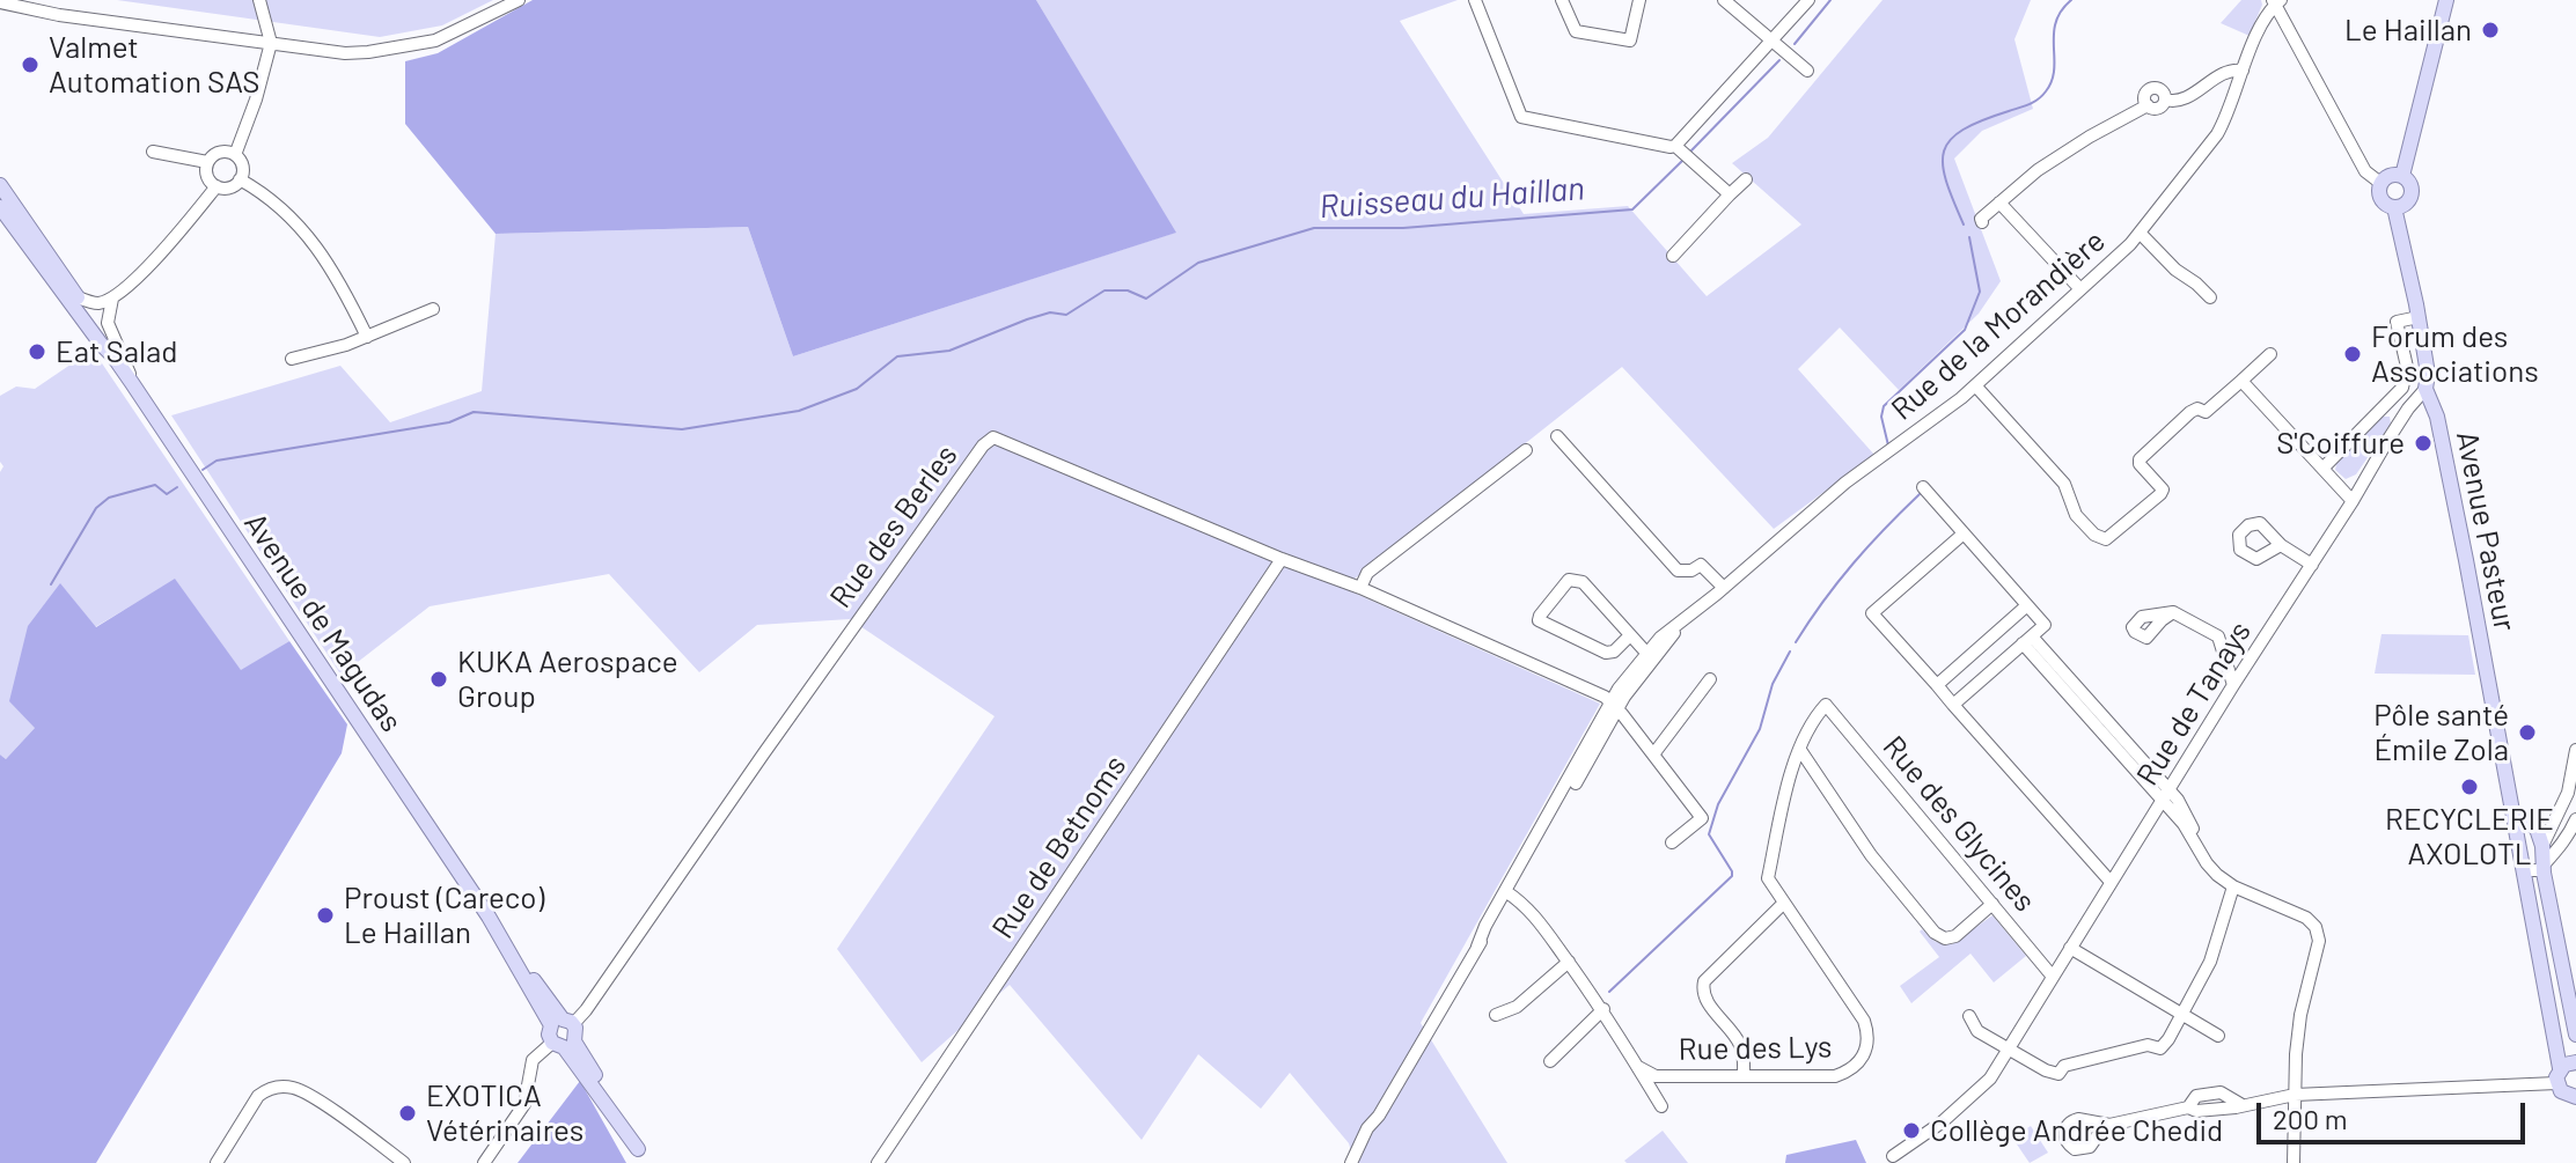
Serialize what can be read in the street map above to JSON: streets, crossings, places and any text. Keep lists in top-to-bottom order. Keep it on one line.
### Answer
{"streets":{"main road":["Avenue Pasteur","Avenue de Magudas"],"street":["Rue de la Morandière","Rue des Berles","Rue de Tanays","Rue des Glycines","Rue de Betnoms","Rue des Lys"]},"crossings":[["Rue de la Morandière","Rue des Berles"],["Rue des Berles","Avenue de Magudas"],["Rue des Berles","Rue de Betnoms"],["Avenue Pasteur","Rue de Tanays"],["Rue de Tanays","Rue des Glycines"],["Rue des Glycines","Rue des Lys"]],"water":["Ruisseau du Haillan"],"places":["Le Haillan","Valmet Automation SAS","Eat Salad","Forum des Associations","S'Coiffure","KUKA Aerospace Group","Pôle santé Émile Zola","RECYCLERIE AXOLOTL","Proust (Careco) Le Haillan","EXOTICA Vétérinaires","Collège Andrée Chedid"],"scale_bar":"200 m"}
